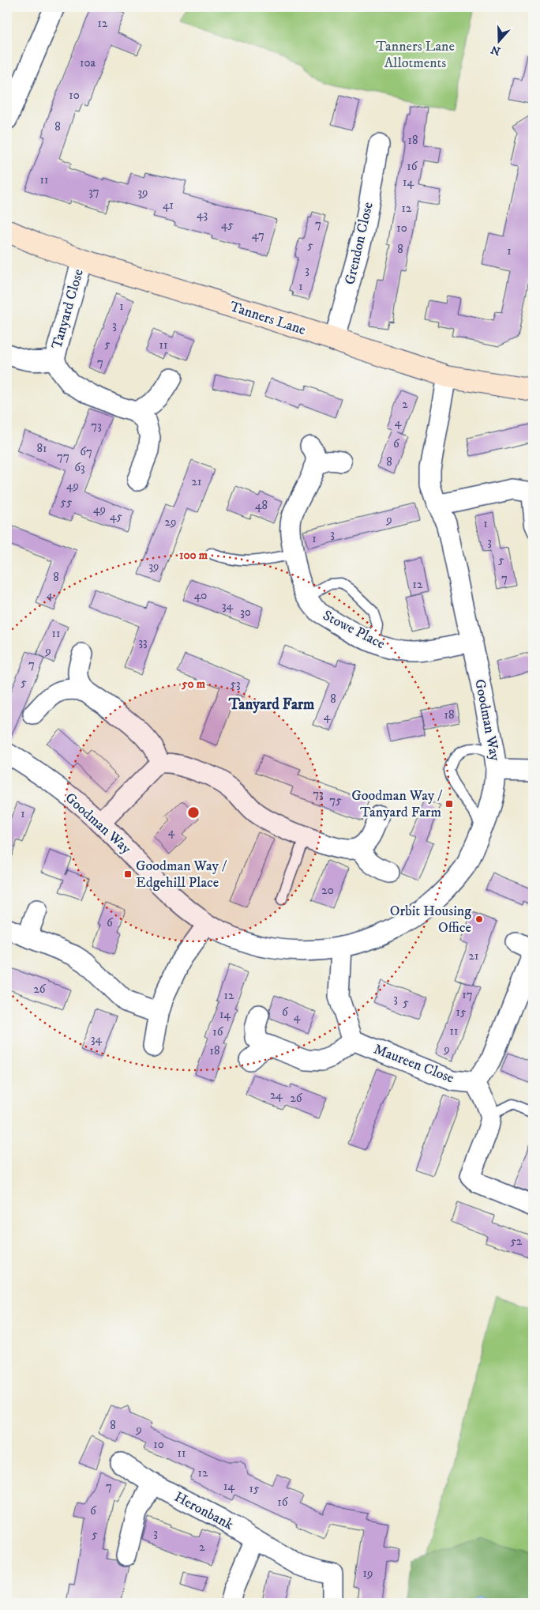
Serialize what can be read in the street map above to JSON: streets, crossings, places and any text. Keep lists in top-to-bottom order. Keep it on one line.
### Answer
{"streets":{"main road":["Tanners Lane"],"street":["Grendon Close","Tanyard Close","Stowe Place","Goodman Way","Maureen Close","Heronbank"]},"crossings":[["Grendon Close","Tanners Lane"],["Tanyard Close","Tanners Lane"],["Tanners Lane","Goodman Way"],["Stowe Place","Goodman Way"]],"districts":["Tanyard Farm"],"parks":["Tanners Lane Allotments"],"places":{"transit":["Goodman Way / Tanyard Farm","Goodman Way / Edgehill Place"],"other":["Orbit Housing Office"]},"house_numbers":["12","10a","10","8","18","16","11","14","37","39","41","12","43","7","45","10","47","5","8","1","3","1","1","3","5","11","7","2","4","73","6","81","67","77","8","63","21","49","55","48","49","45","9","29","1","3","1","3","5","39","8","7","12","4","40","34","30","11","33","9","7","5","53","8","18","4","73","75","1","4","20","6","21","26","17","12","3","5","6","15","14","4","11","16","34","9","18","24","26","52","8","9","10","11","12","7","14","15","16","6","3","5","2","19"],"north":"bottom","rings":["100 m","50 m"]}
